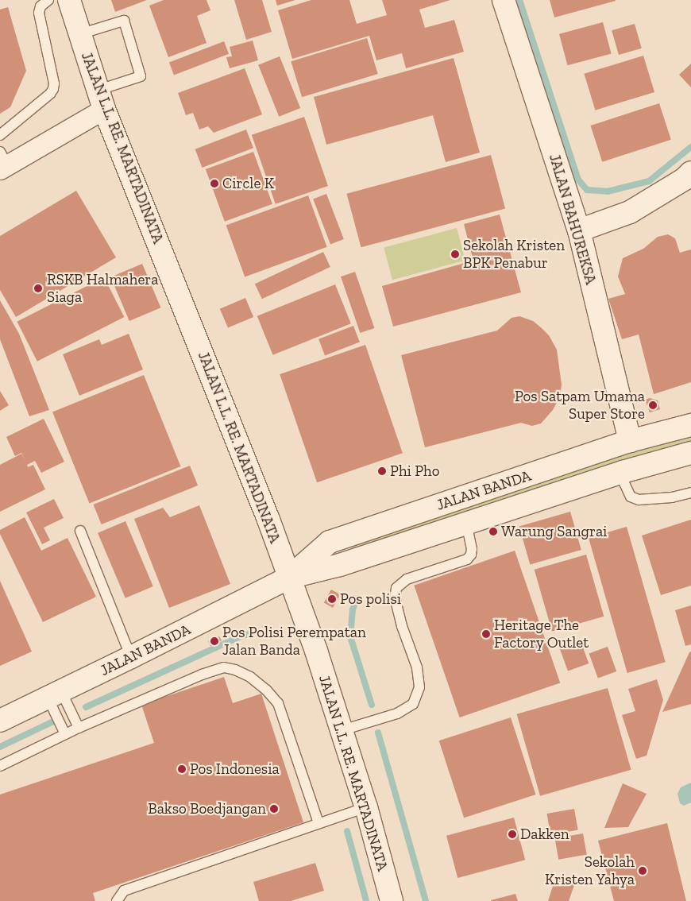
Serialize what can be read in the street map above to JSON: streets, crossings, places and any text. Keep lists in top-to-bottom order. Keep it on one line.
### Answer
{"streets":{"street":["JALAN L.L. RE. MARTADINATA","JALAN BAHUREKSA","JALAN BANDA"]},"crossings":[["JALAN L.L. RE. MARTADINATA","JALAN BANDA"],["JALAN BAHUREKSA","JALAN BANDA"]],"places":["Circle K","Sekolah Kristen BPK Penabur","RSKB Halmahera Siaga","Pos Satpam Umama Super Store","Phi Pho","Warung Sangrai","Pos polisi","Heritage The Factory Outlet","Pos Polisi Perempatan Jalan Banda","Pos Indonesia","Bakso Boedjangan","Dakken","Sekolah Kristen Yahya"]}
